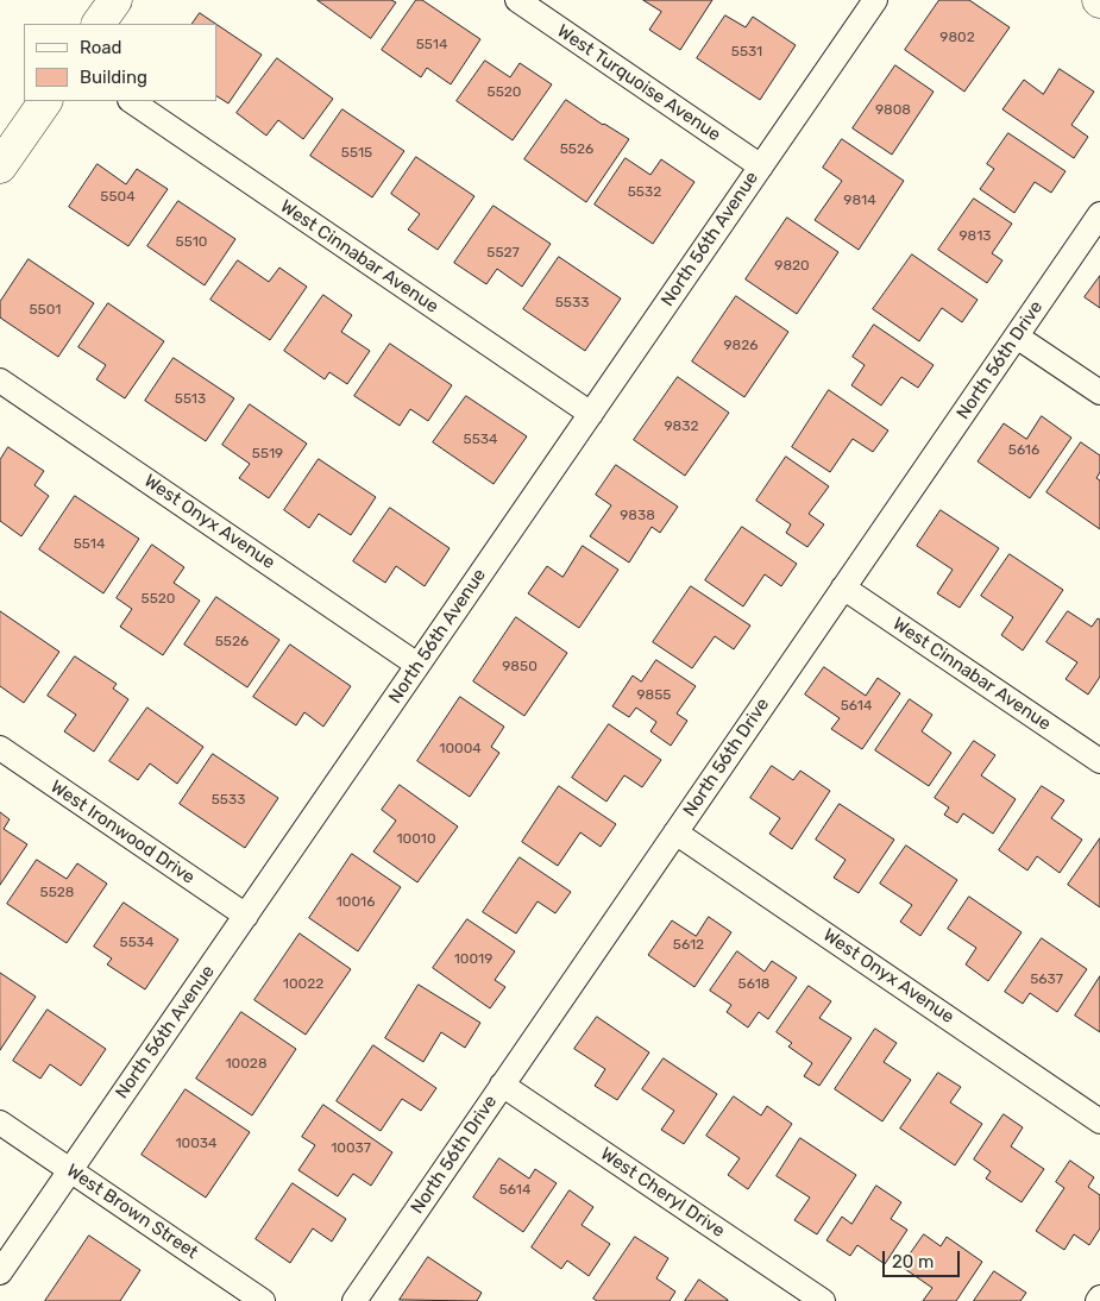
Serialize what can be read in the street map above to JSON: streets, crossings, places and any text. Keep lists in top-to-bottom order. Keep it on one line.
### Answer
{"streets":{"street":["West Turquoise Avenue","North 56th Avenue","West Cinnabar Avenue","North 56th Drive","West Onyx Avenue","West Ironwood Drive","West Cheryl Drive","West Brown Street"]},"crossings":[["West Turquoise Avenue","North 56th Avenue"],["North 56th Avenue","West Cinnabar Avenue"],["North 56th Avenue","West Onyx Avenue"],["North 56th Avenue","West Ironwood Drive"],["North 56th Avenue","West Brown Street"],["West Cinnabar Avenue","North 56th Drive"],["North 56th Drive","West Onyx Avenue"],["North 56th Drive","West Cheryl Drive"]],"house_numbers":["9802","5514","5531","5520","9808","5526","5515","5532","5504","9814","9813","5510","5527","9820","5533","5501","9826","5513","9832","5534","5616","5519","9838","5514","5520","5526","9850","9855","5614","10004","5533","10010","5528","10016","5534","5612","10019","5637","10022","5618","10028","10034","10037","5614"],"legend":["Road","Building"],"scale_bar":"20 m"}
